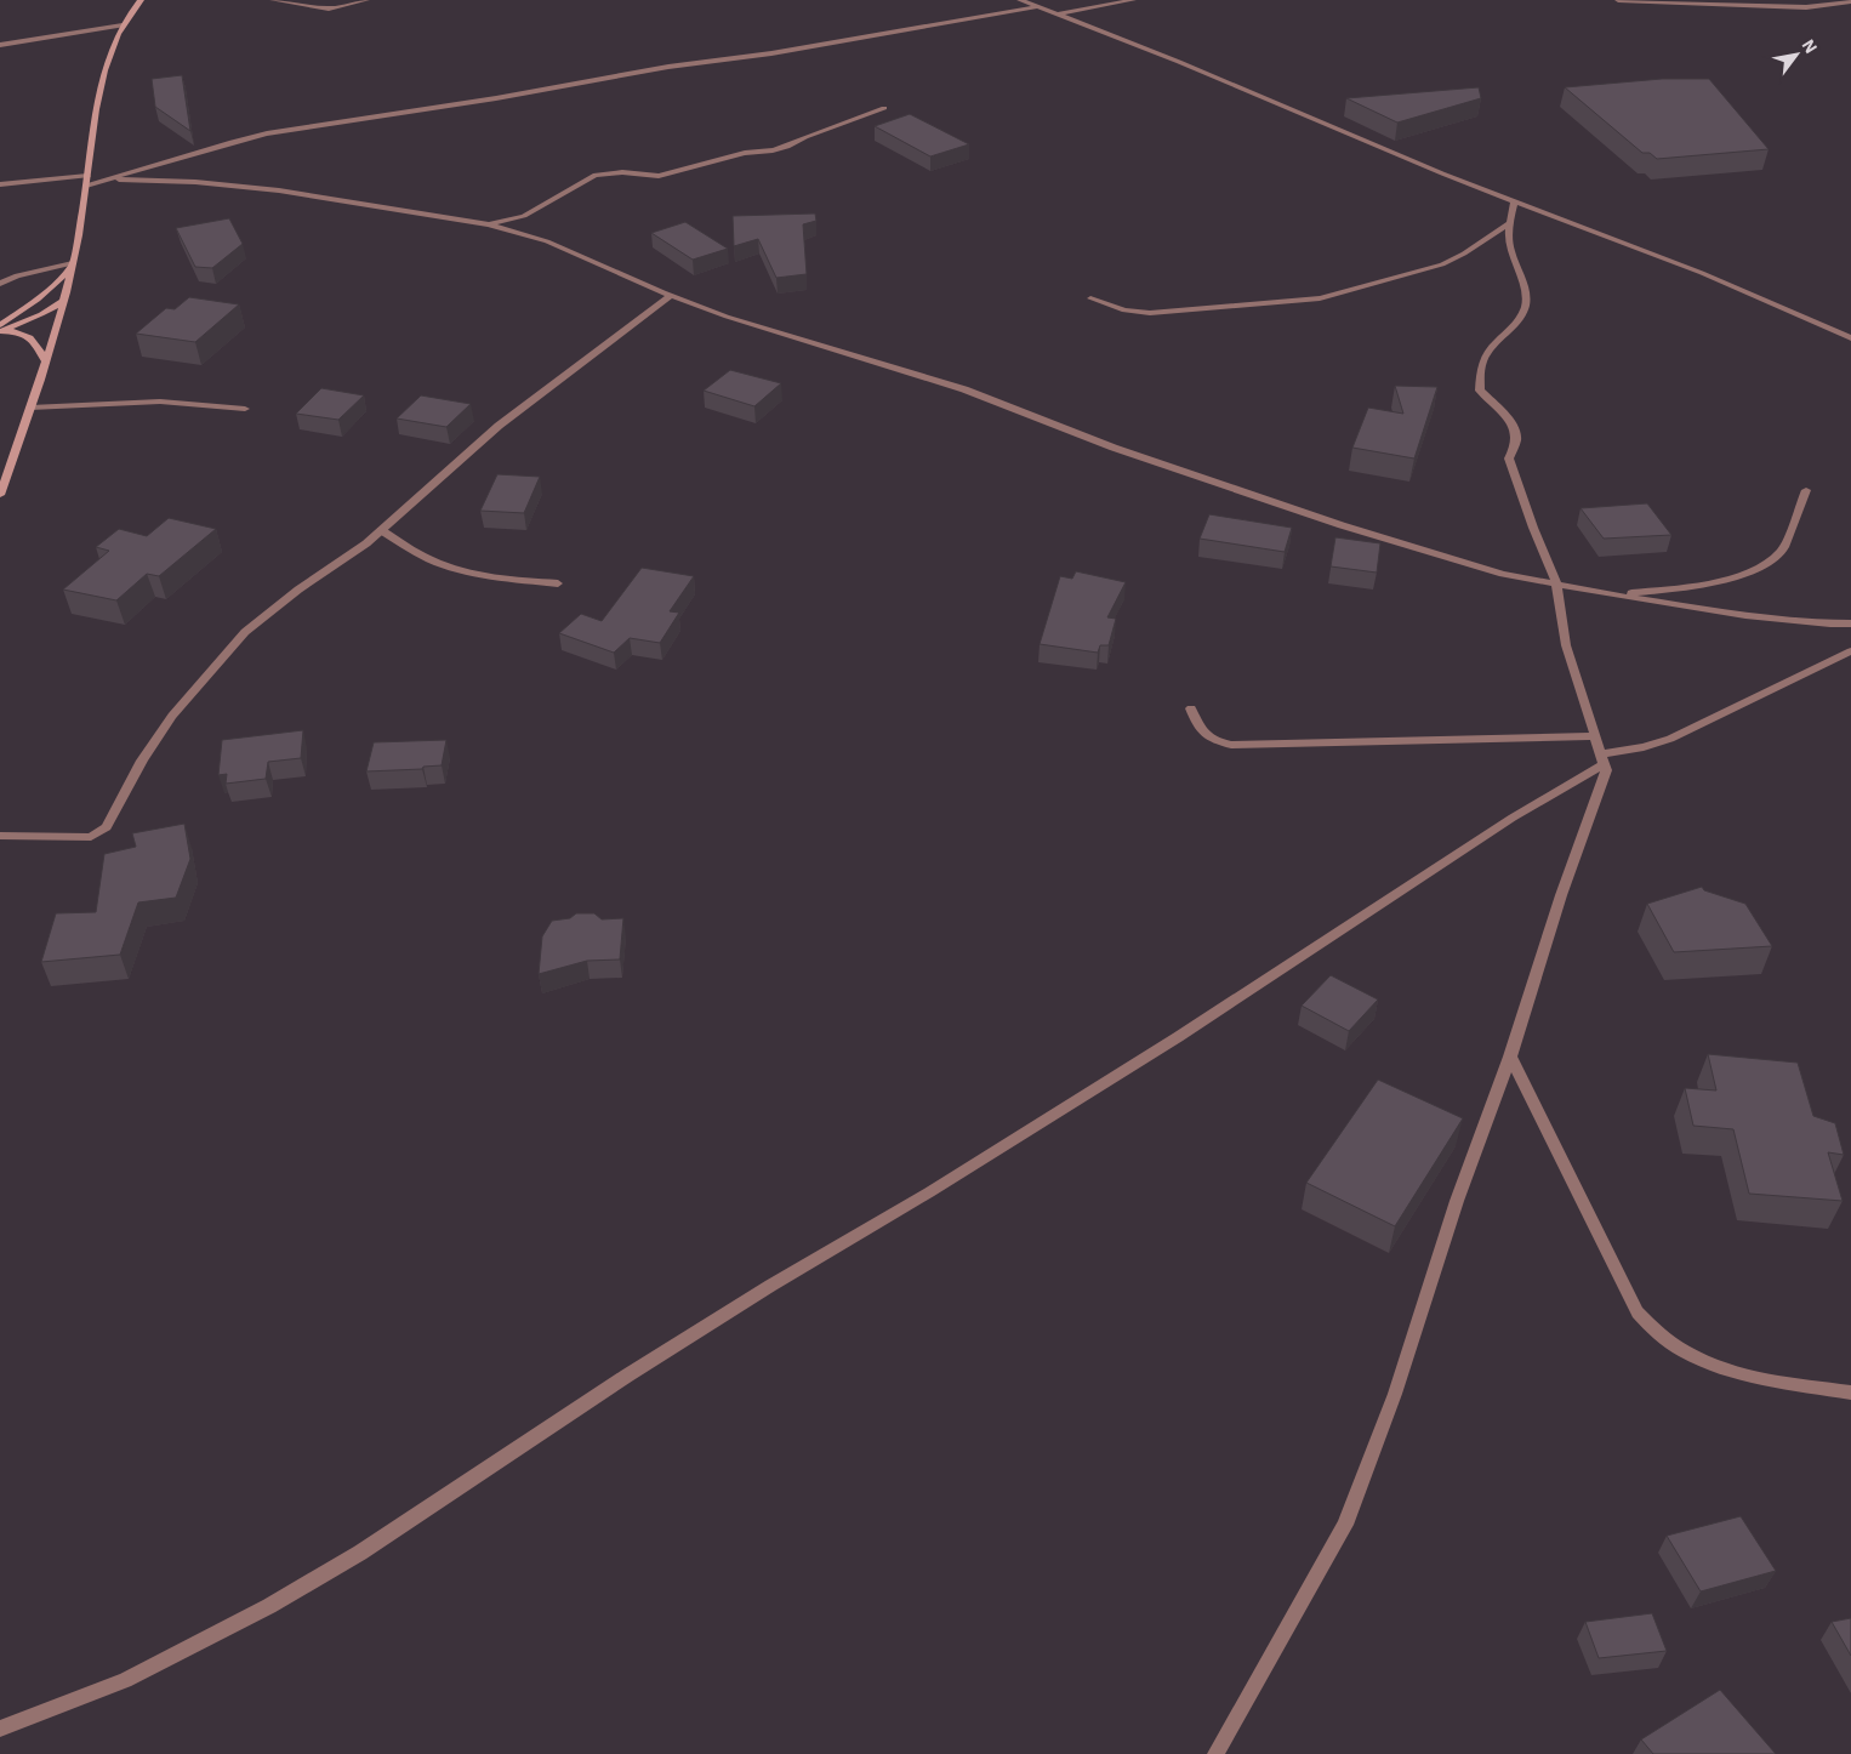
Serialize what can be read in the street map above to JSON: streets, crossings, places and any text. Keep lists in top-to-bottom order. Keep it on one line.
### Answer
{"north":"top right"}
